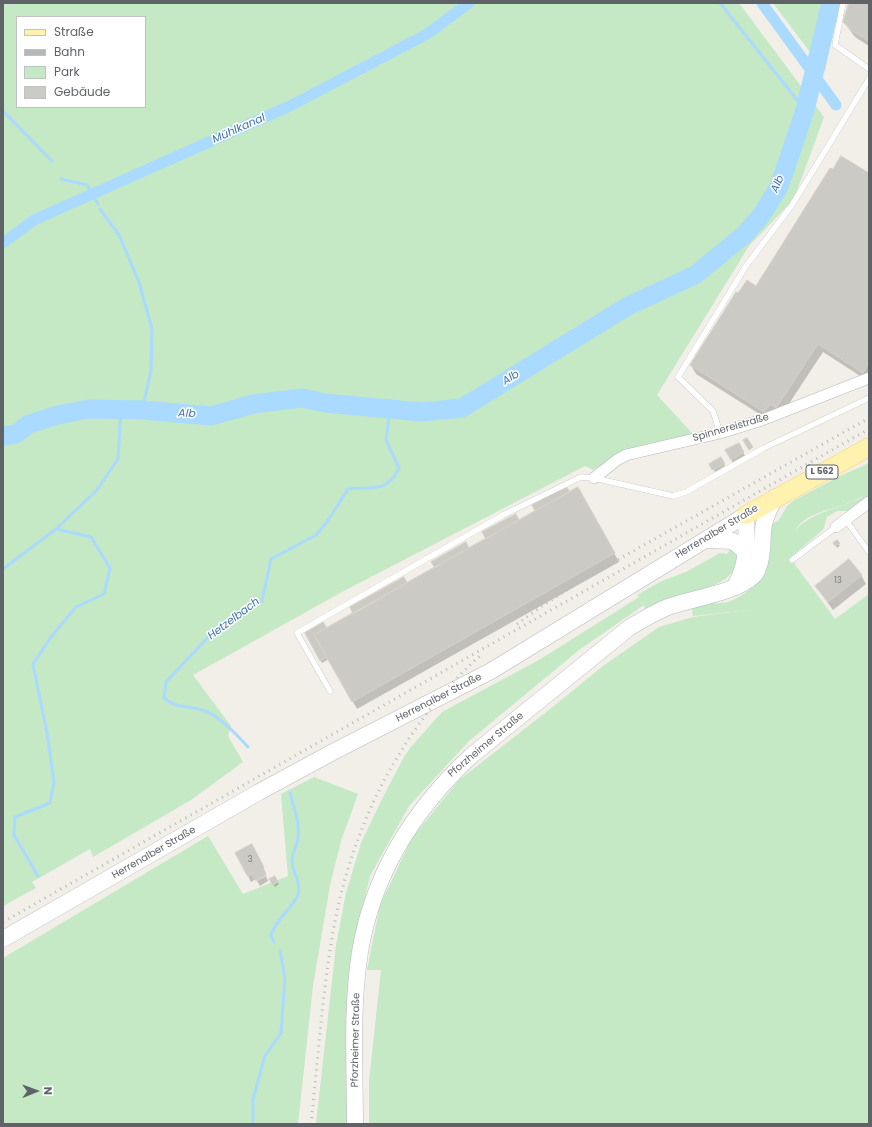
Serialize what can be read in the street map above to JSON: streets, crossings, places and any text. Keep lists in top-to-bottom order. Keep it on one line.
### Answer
{"streets":{"main road":["L 562","Herrenalber Straße","Pforzheimer Straße"],"street":["Spinnereistraße"]},"crossings":[["Herrenalber Straße","Pforzheimer Straße"]],"water":["Mühlkanal","Alb","Hetzelbach"],"house_numbers":["13","3"],"legend":["Straße","Bahn","Park","Gebäude"],"north":"right"}
